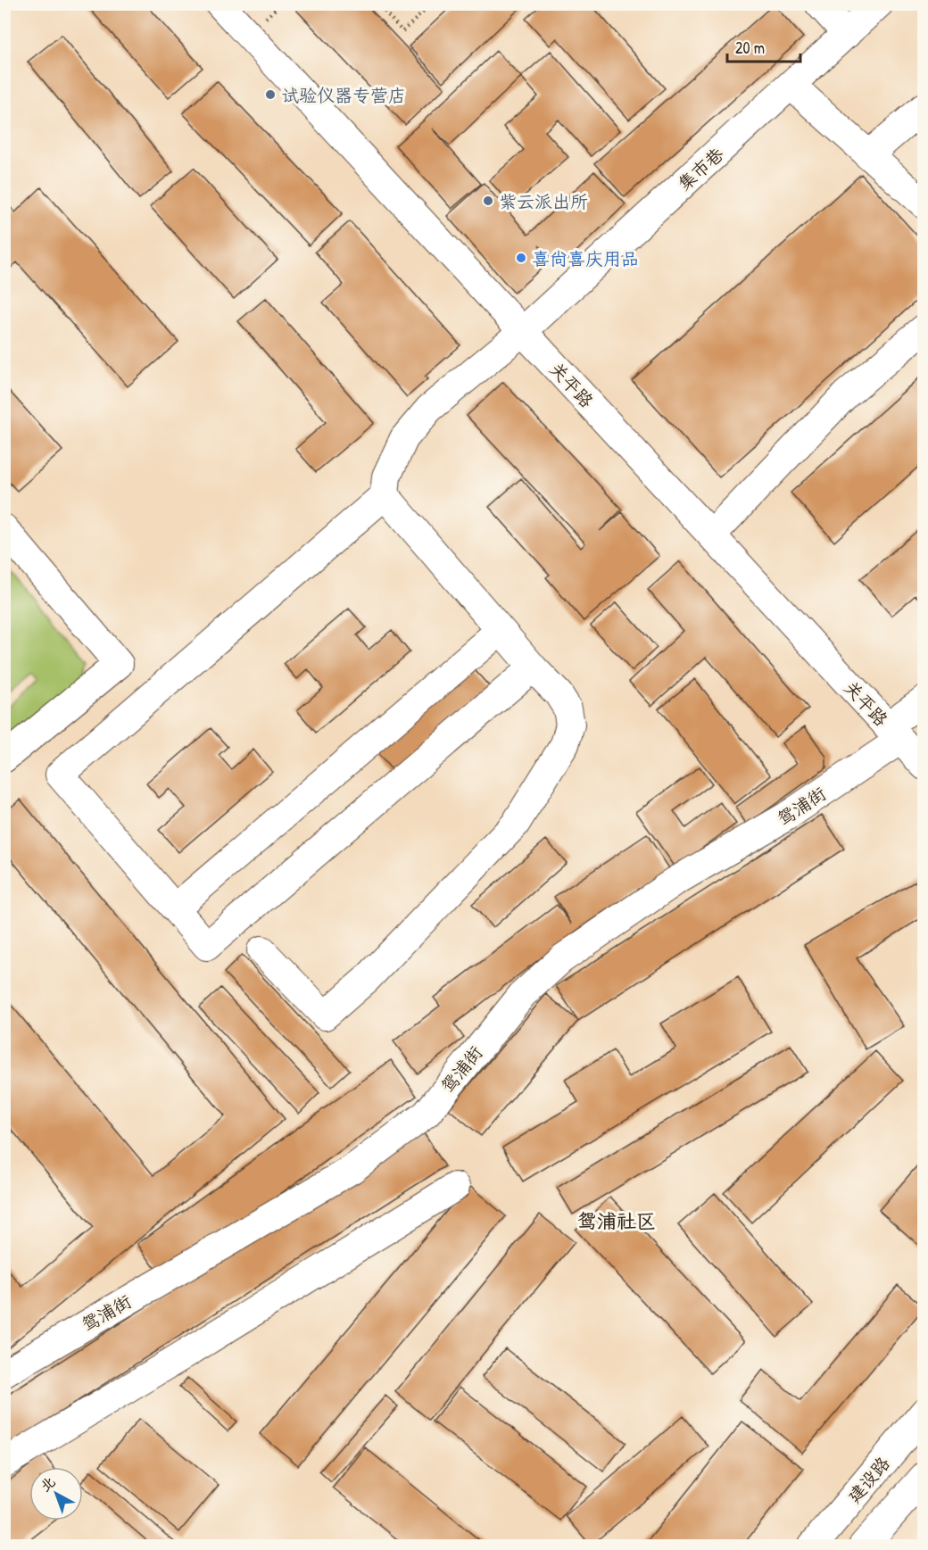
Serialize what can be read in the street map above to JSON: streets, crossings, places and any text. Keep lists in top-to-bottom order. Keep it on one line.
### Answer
{"streets":{"main road":["建设路"],"street":["集市巷","关平路","鸳浦街"]},"crossings":[["集市巷","关平路"],["关平路","鸳浦街"]],"districts":["鸳浦社区"],"places":["试验仪器专营店","紫云派出所","喜尚喜庆用品"],"scale_bar":"20 m","north":"top left"}
